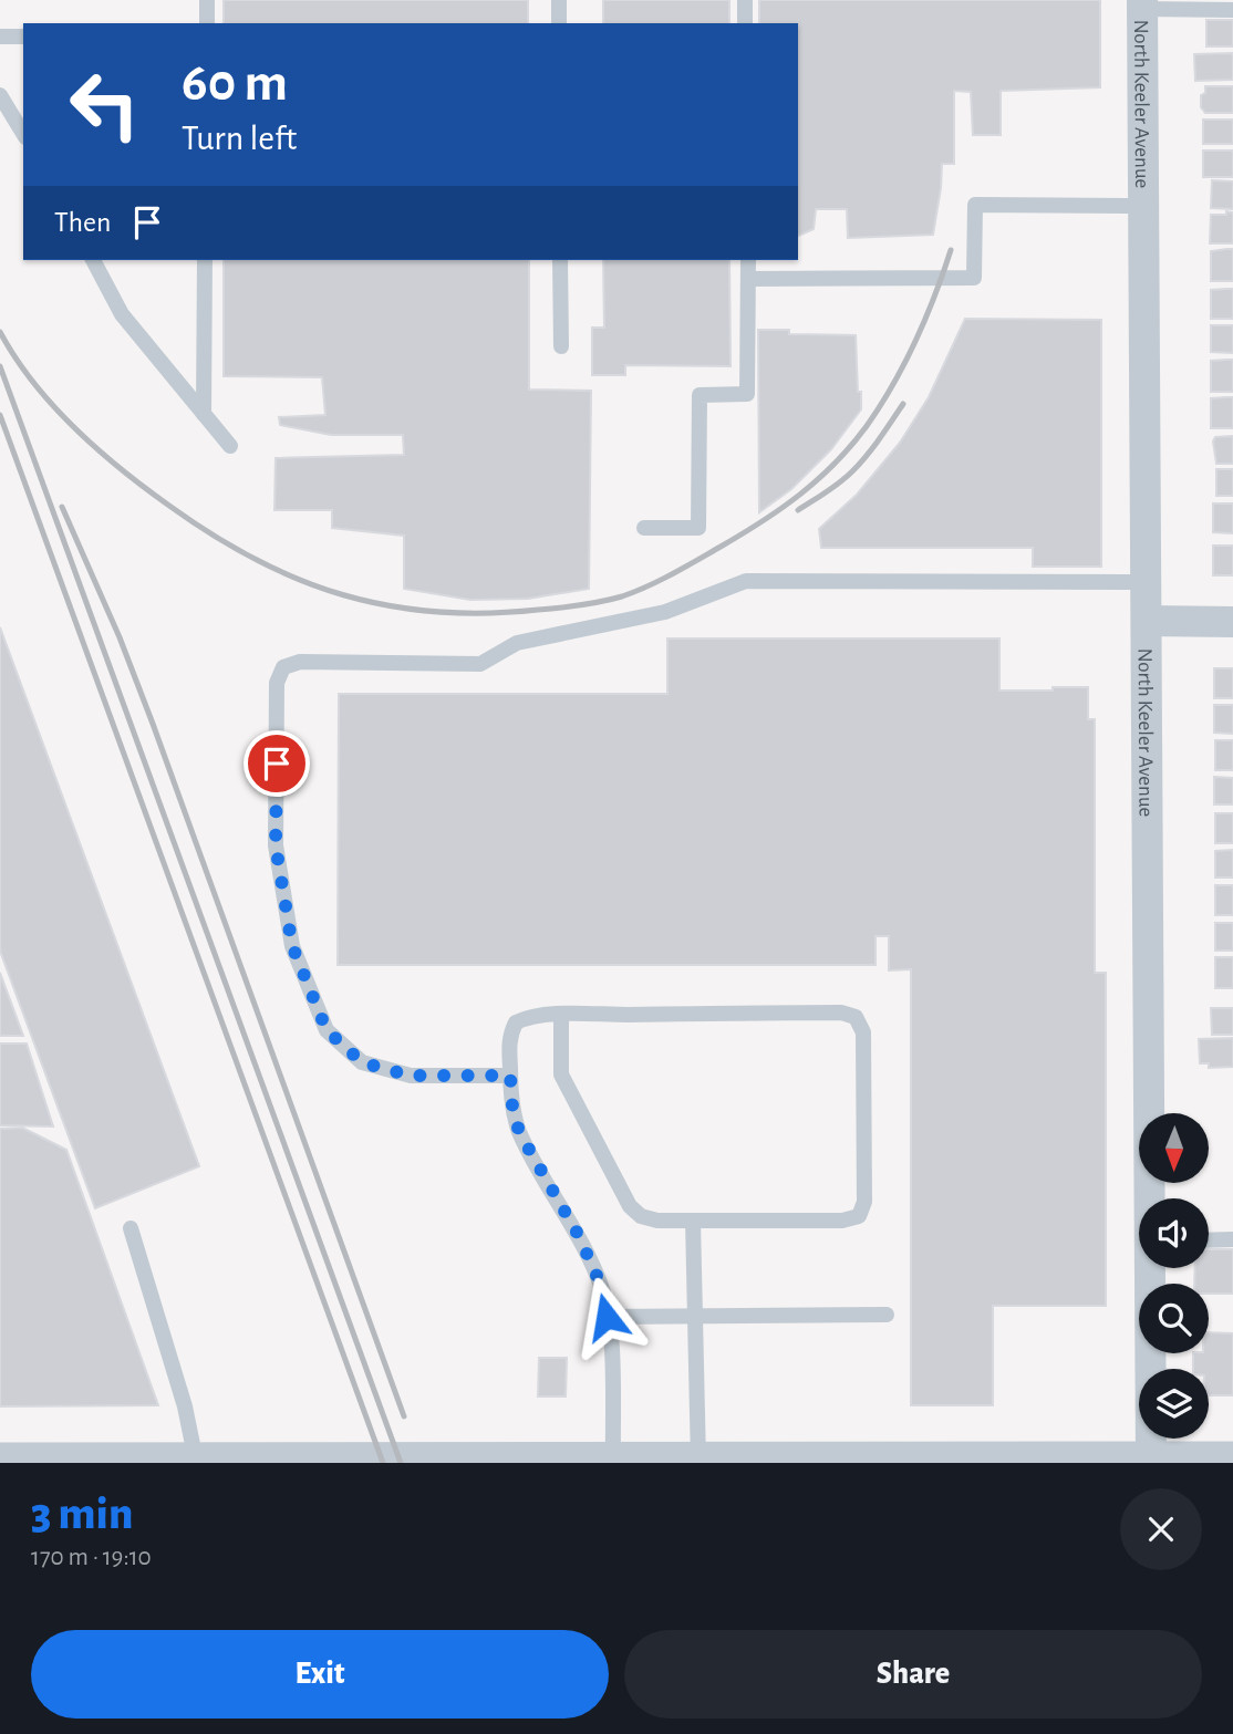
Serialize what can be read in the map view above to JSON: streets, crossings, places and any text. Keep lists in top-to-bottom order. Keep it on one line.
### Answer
{"streets":{"street":["North Keeler Avenue"]},"north":"bottom","page":{"turn":["60 m","Turn left"],"then":"Then","heading":["3 min","170 m · 19:10"],"buttons":["Exit","Share"]}}
